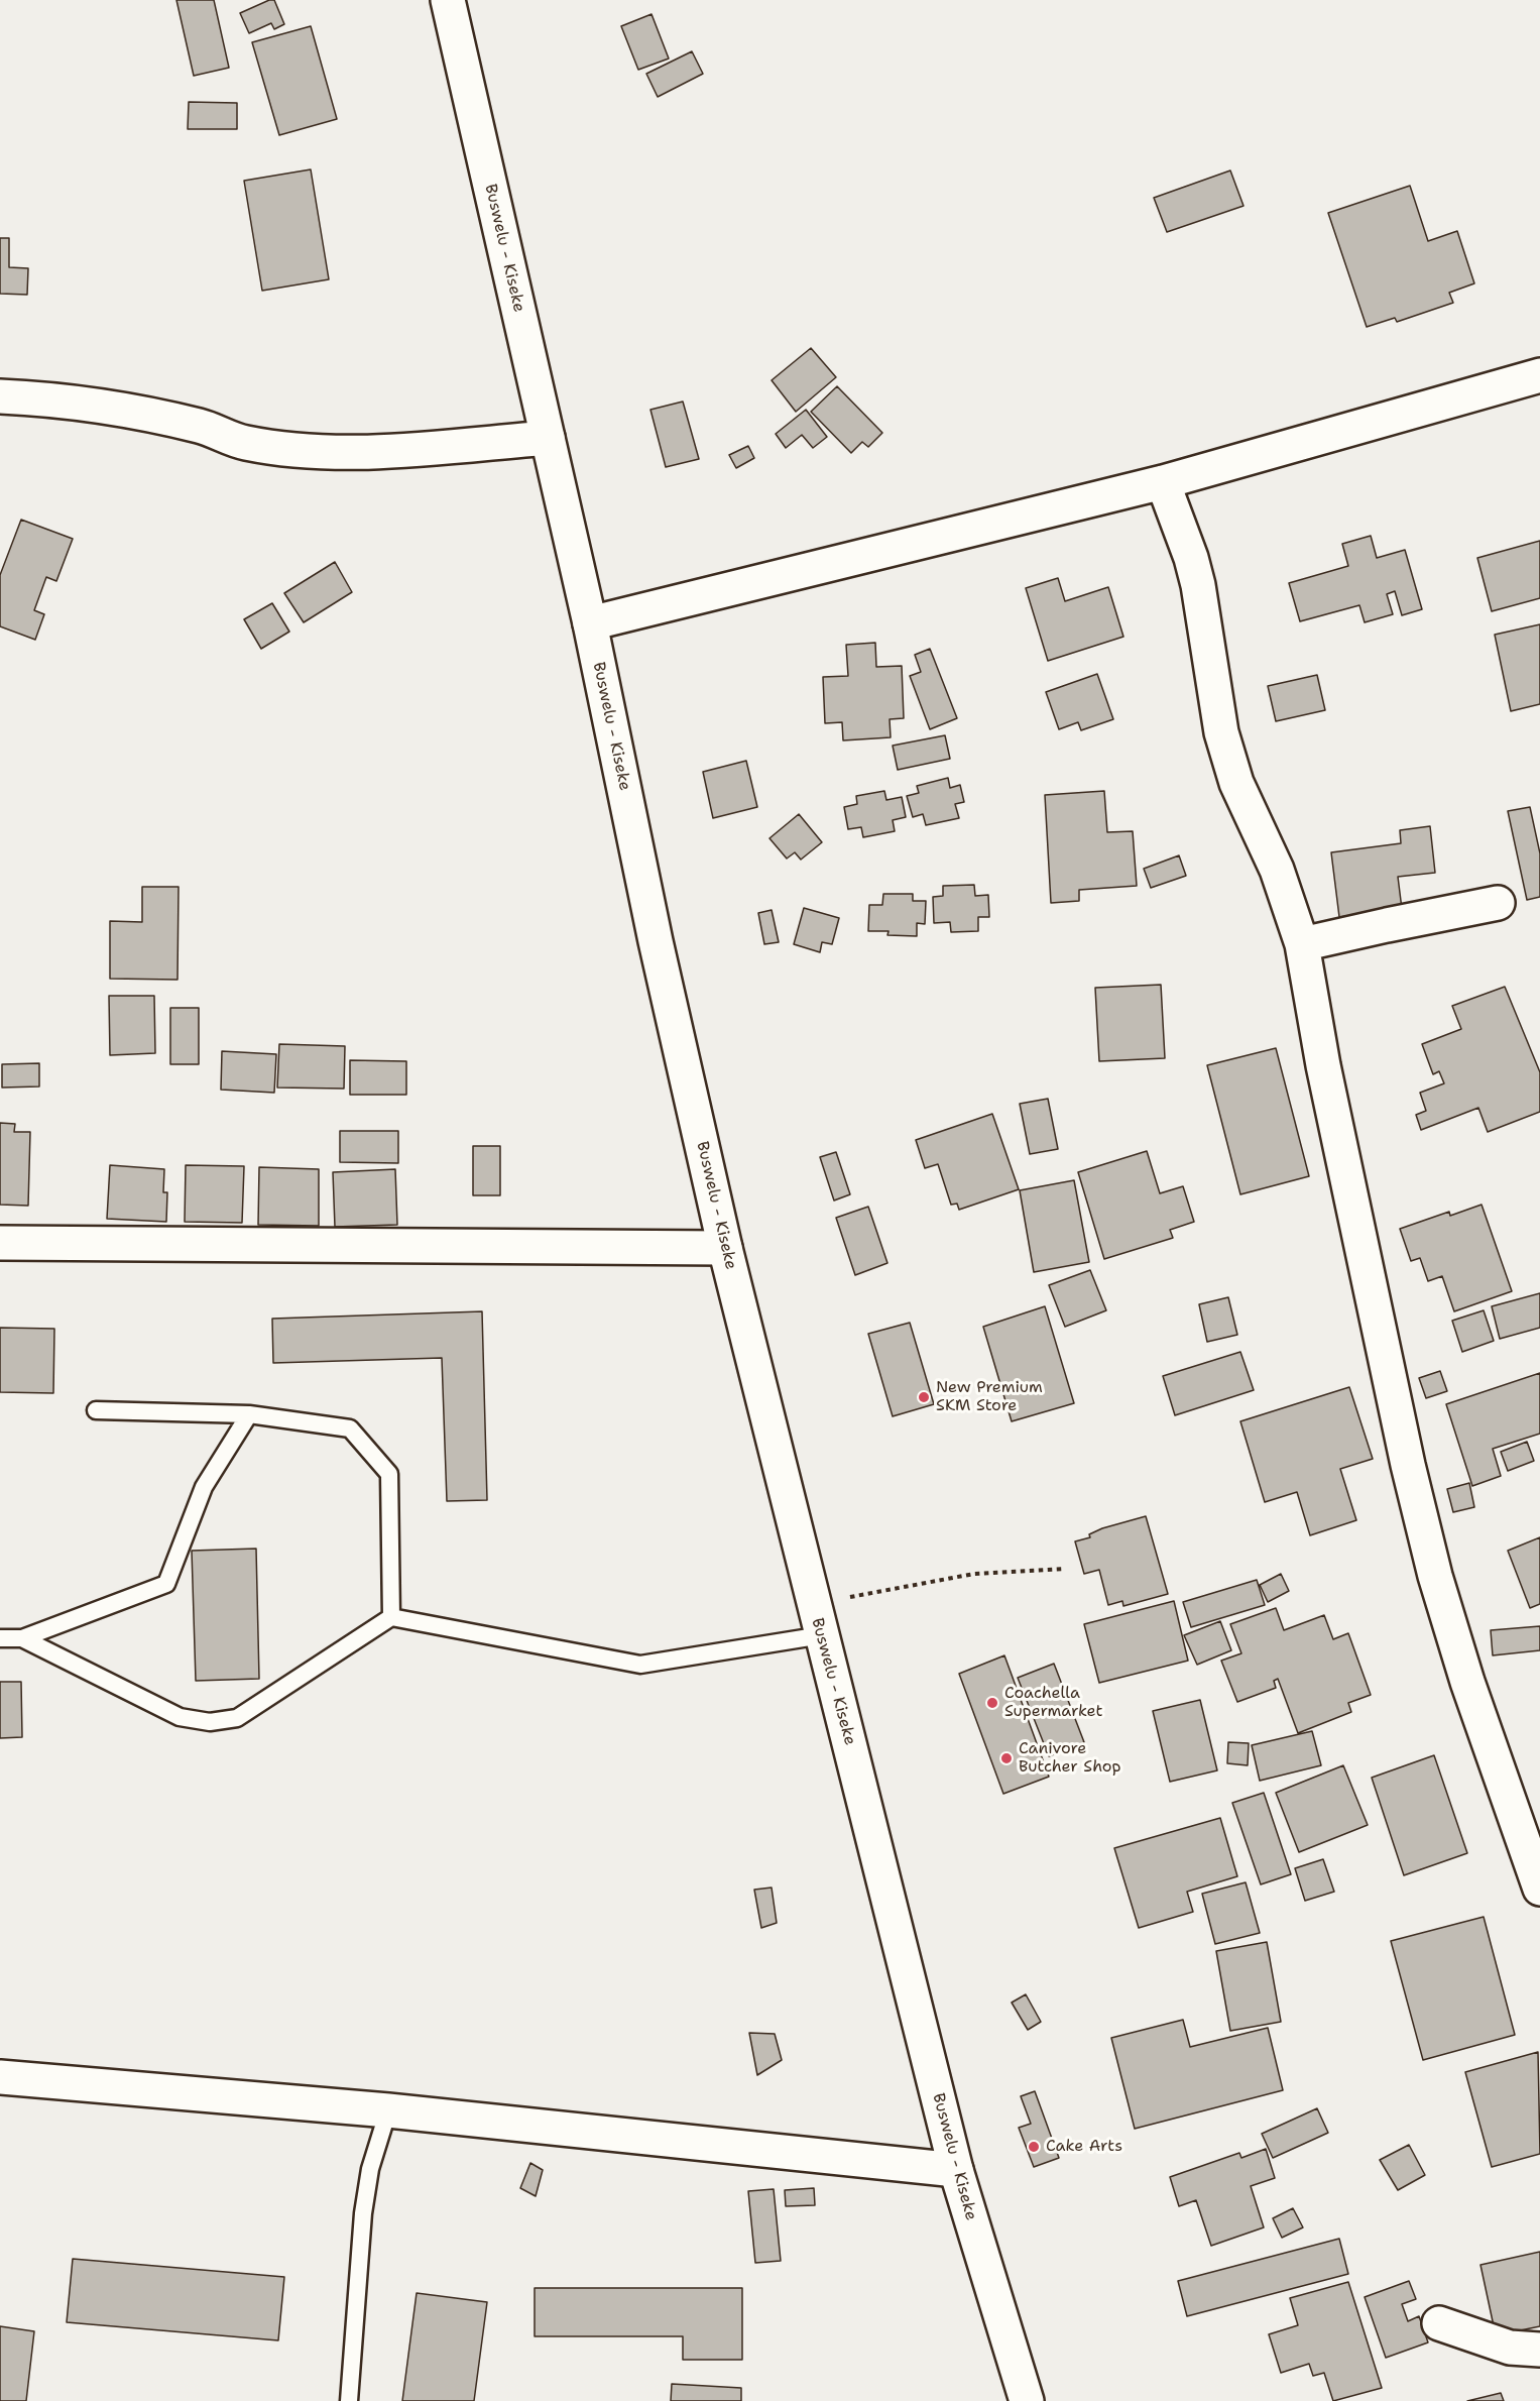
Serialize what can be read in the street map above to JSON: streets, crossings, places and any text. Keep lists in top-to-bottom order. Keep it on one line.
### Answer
{"streets":{"street":["Buswelu - Kiseke"]},"places":["New Premium SKM Store","Coachella Supermarket","Canivore Butcher Shop","Cake Arts"]}
